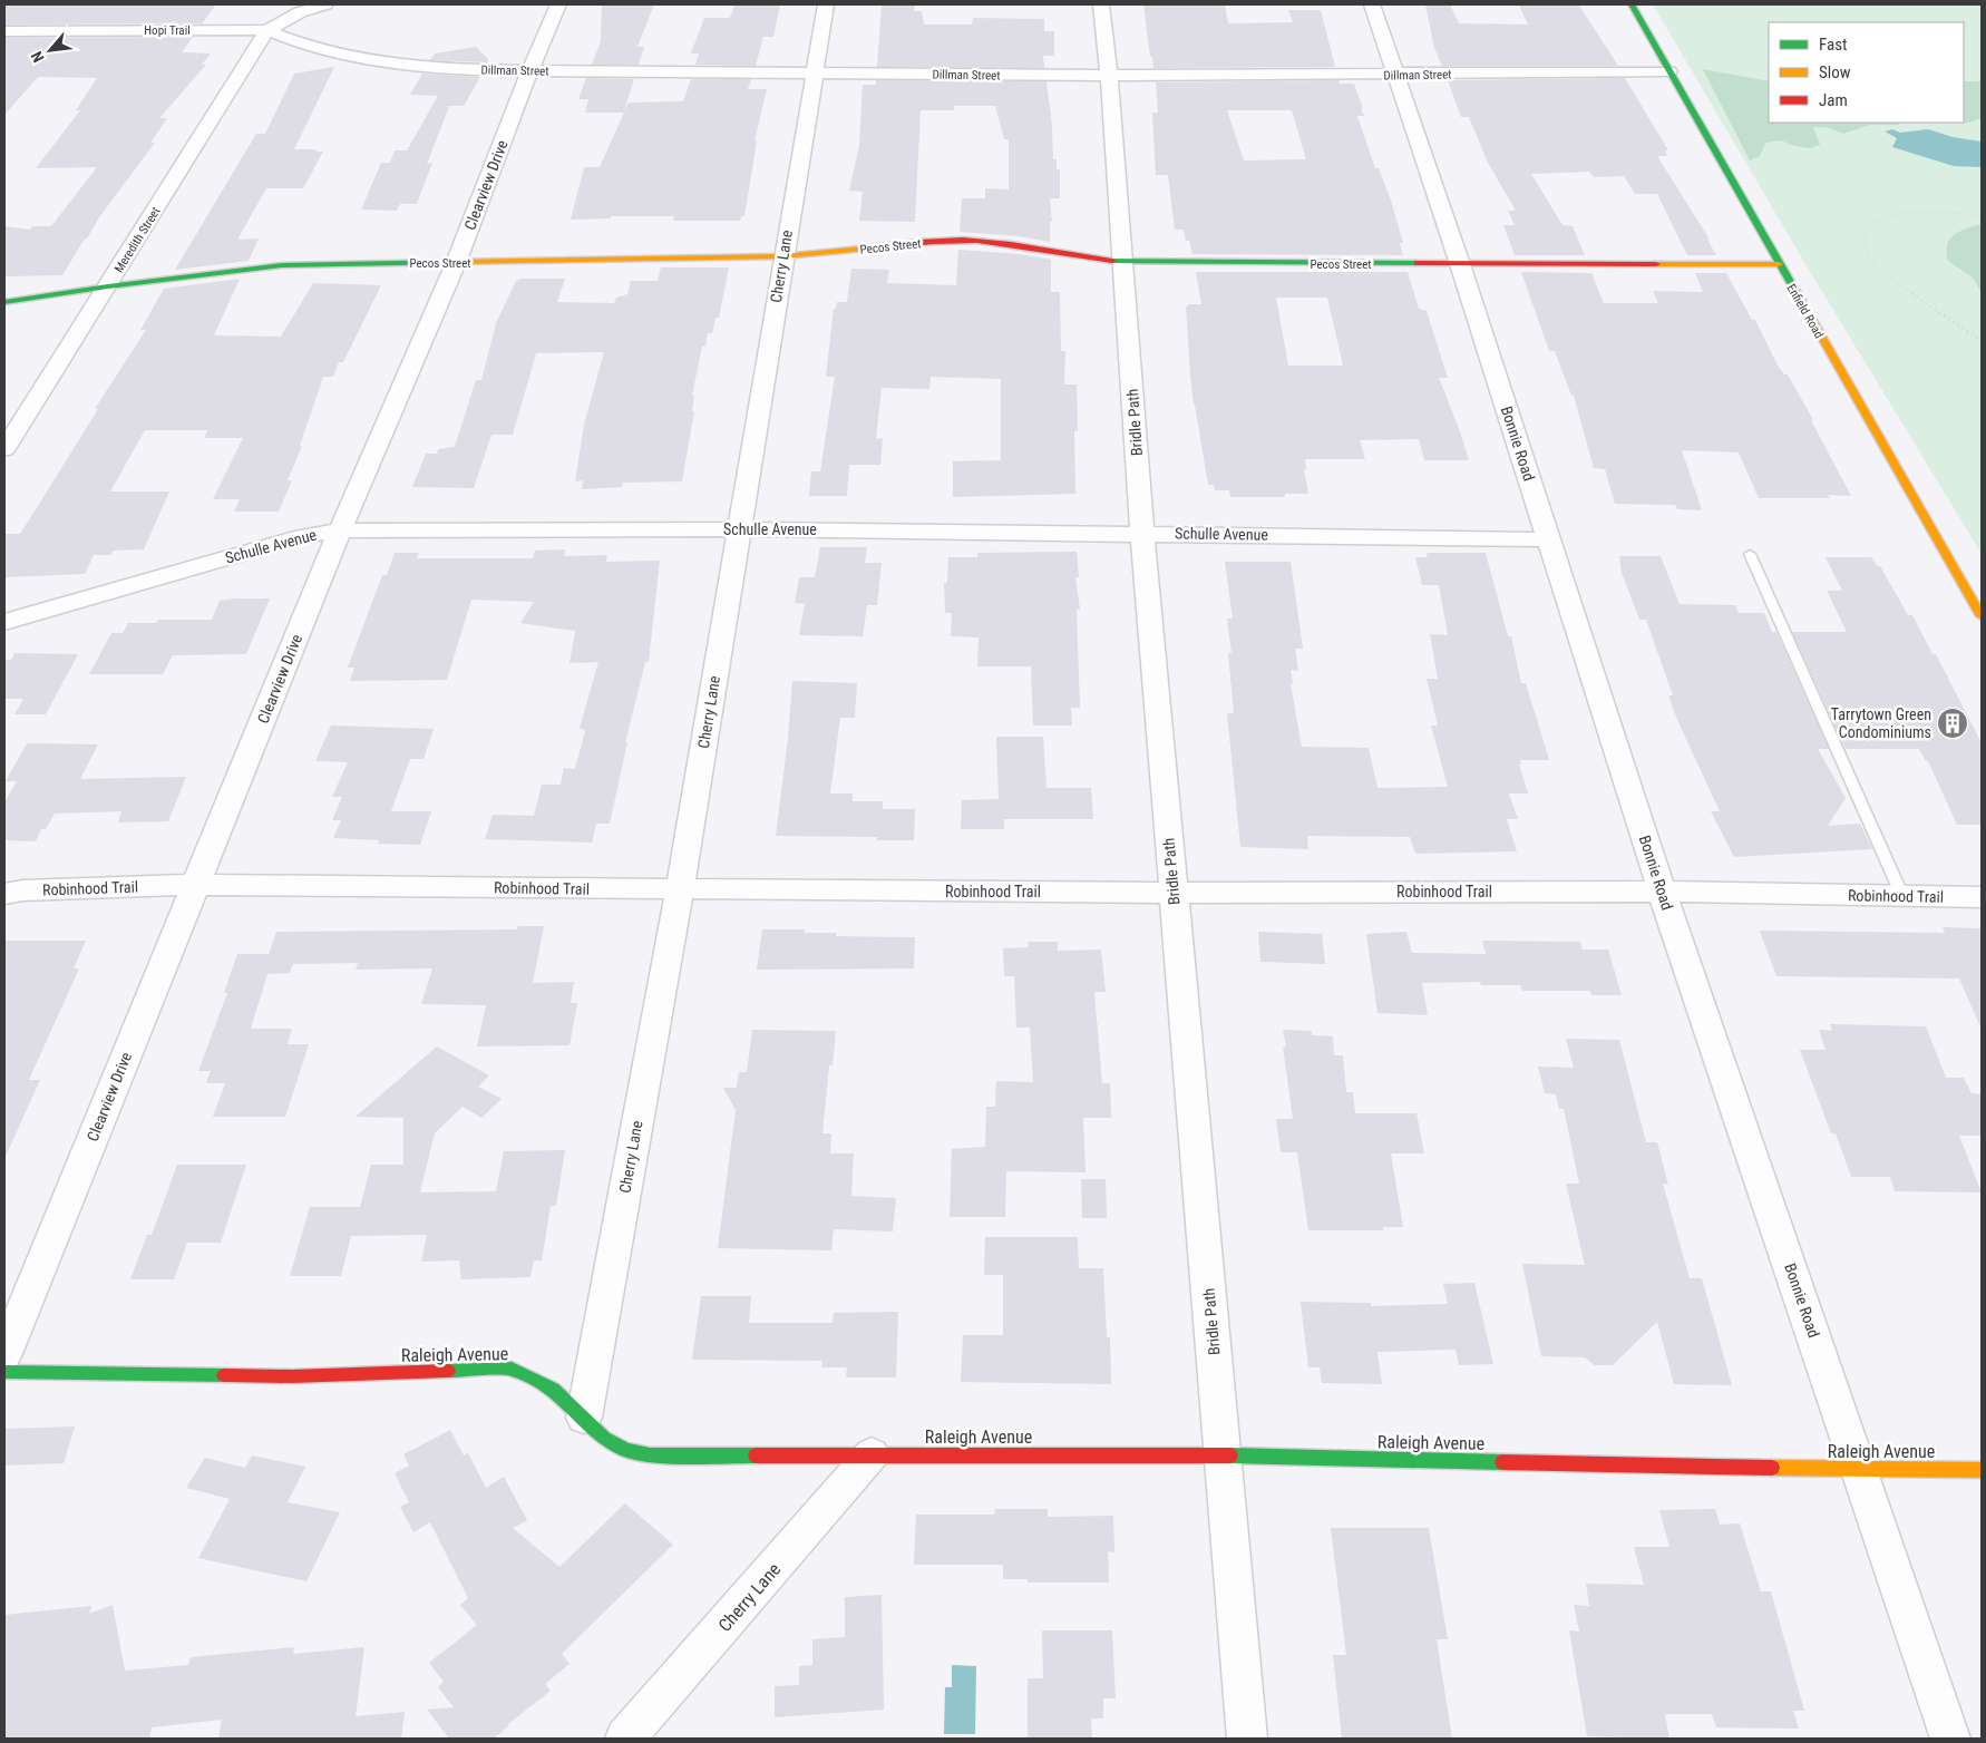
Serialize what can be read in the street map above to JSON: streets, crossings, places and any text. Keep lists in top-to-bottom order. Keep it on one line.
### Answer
{"streets":{"street":["Hopi Trail","Dillman Street","Clearview Drive","Meredith Street","Pecos Street","Cherry Lane","Enfield Road","Bridle Path","Bonnie Road","Schulle Avenue","Robinhood Trail","Raleigh Avenue"]},"crossings":[["Hopi Trail","Dillman Street"],["Hopi Trail","Meredith Street"],["Dillman Street","Clearview Drive"],["Dillman Street","Meredith Street"],["Dillman Street","Cherry Lane"],["Dillman Street","Enfield Road"],["Dillman Street","Bridle Path"],["Dillman Street","Bonnie Road"],["Clearview Drive","Pecos Street"],["Clearview Drive","Schulle Avenue"],["Clearview Drive","Robinhood Trail"],["Meredith Street","Pecos Street"],["Pecos Street","Cherry Lane"],["Pecos Street","Enfield Road"],["Pecos Street","Bridle Path"],["Pecos Street","Bonnie Road"],["Cherry Lane","Schulle Avenue"],["Cherry Lane","Robinhood Trail"],["Cherry Lane","Raleigh Avenue"],["Bridle Path","Schulle Avenue"],["Bridle Path","Robinhood Trail"],["Bridle Path","Raleigh Avenue"],["Bonnie Road","Schulle Avenue"],["Bonnie Road","Robinhood Trail"],["Bonnie Road","Raleigh Avenue"]],"places":{"building":["Tarrytown Green Condominiums"]},"legend":["Fast","Slow","Jam"],"north":"bottom left"}
